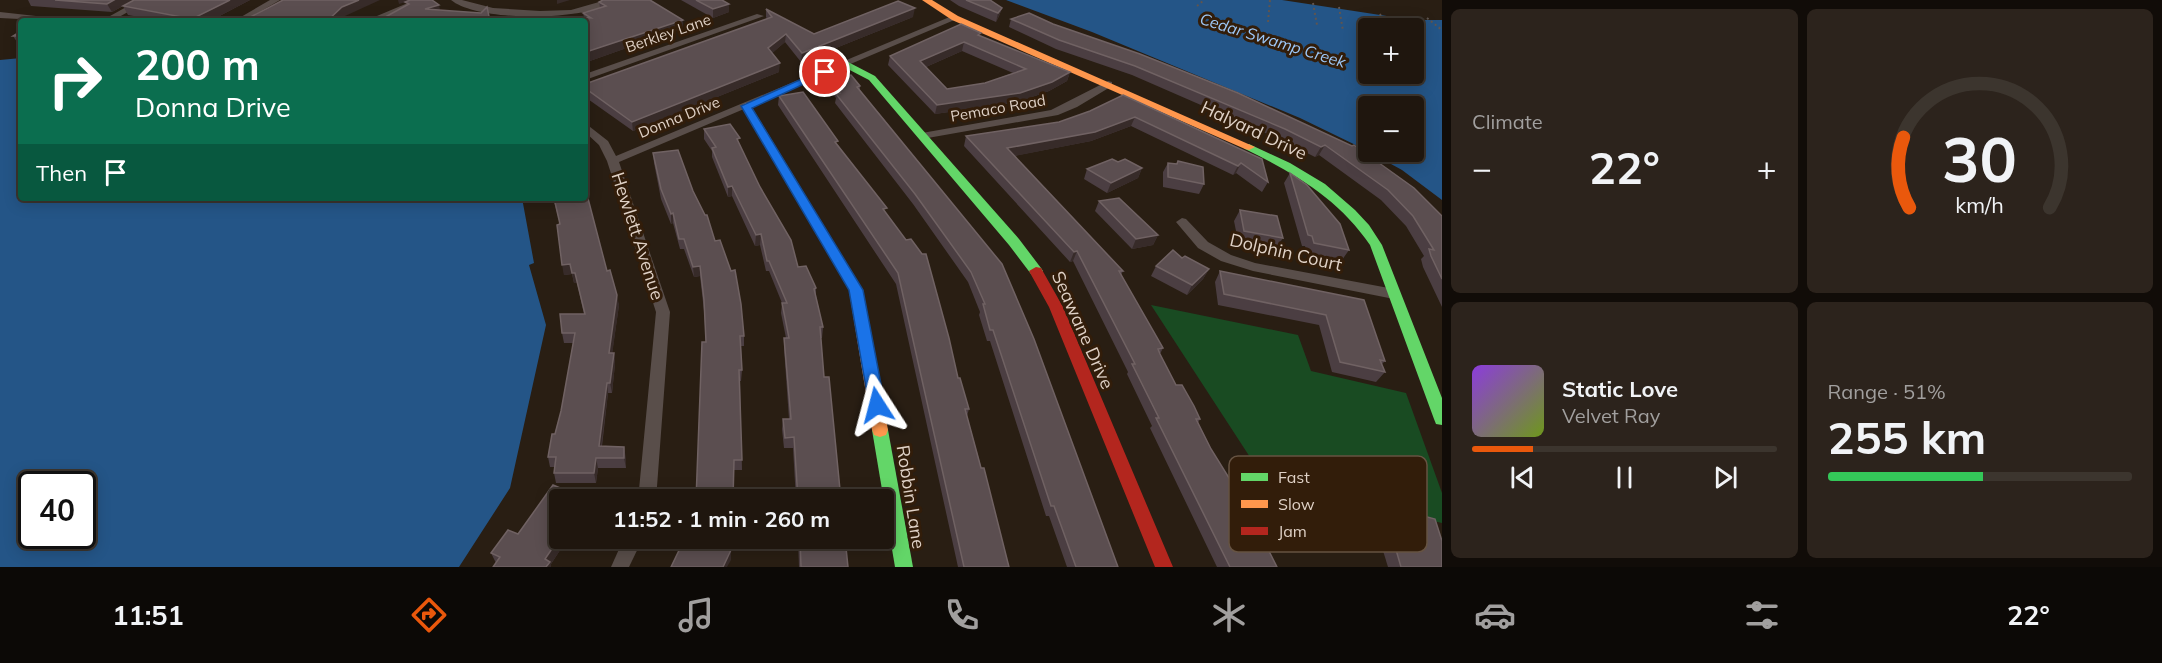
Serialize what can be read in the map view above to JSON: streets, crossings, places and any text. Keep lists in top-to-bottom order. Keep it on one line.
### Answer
{"streets":{"street":["Berkley Lane","Pemaco Road","Donna Drive","Halyard Drive","Hewlett Avenue","Dolphin Court","Seawane Drive","Robbin Lane"]},"crossings":[["Pemaco Road","Halyard Drive"],["Pemaco Road","Seawane Drive"],["Donna Drive","Halyard Drive"],["Donna Drive","Hewlett Avenue"],["Donna Drive","Seawane Drive"],["Donna Drive","Robbin Lane"],["Halyard Drive","Dolphin Court"]],"water":["Cedar Swamp Creek"],"legend":["Fast","Slow","Jam"],"page":{"tile":["Climate",["Range · 51%","255 km"]],"map_buttons":["+","−"],"turn":["200 m","Donna Drive"],"heat":["−","22°","+"],"then":"Then","song":["Static Love","Velvet Ray"],"limit":"40","trip":"11:52 · 1 min · 260 m","tabs":["11:51","22°"],"gauge":["30","km/h"]}}
